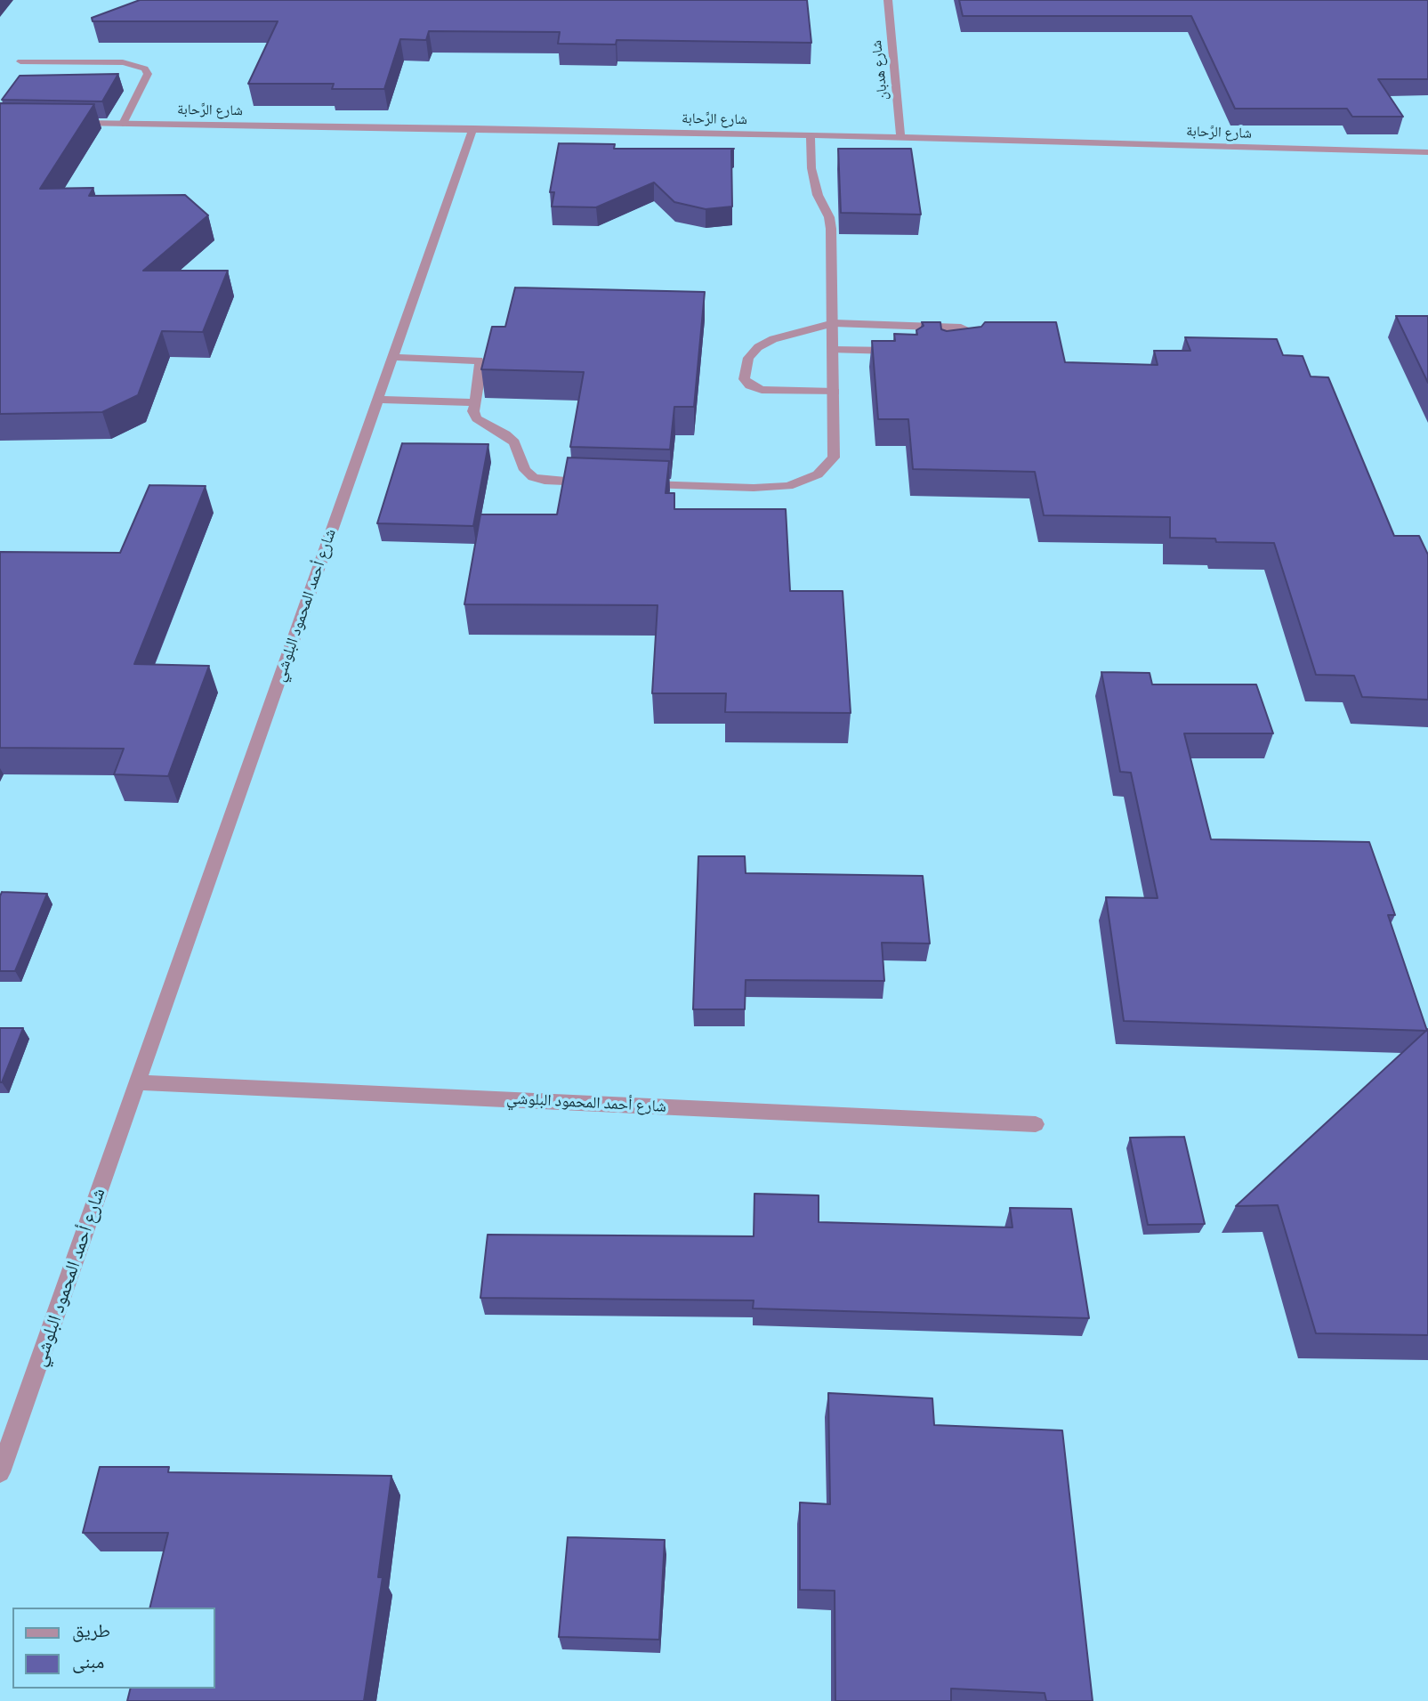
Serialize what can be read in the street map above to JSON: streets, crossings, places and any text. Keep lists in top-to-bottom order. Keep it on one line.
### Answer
{"streets":{"street":["شارع هدبان","شارع الرَّحابة","شارع أحمد المحمود البلوشي"]},"crossings":[["شارع هدبان","شارع الرَّحابة"],["شارع الرَّحابة","شارع أحمد المحمود البلوشي"]],"legend":["طريق","مبنى"]}
